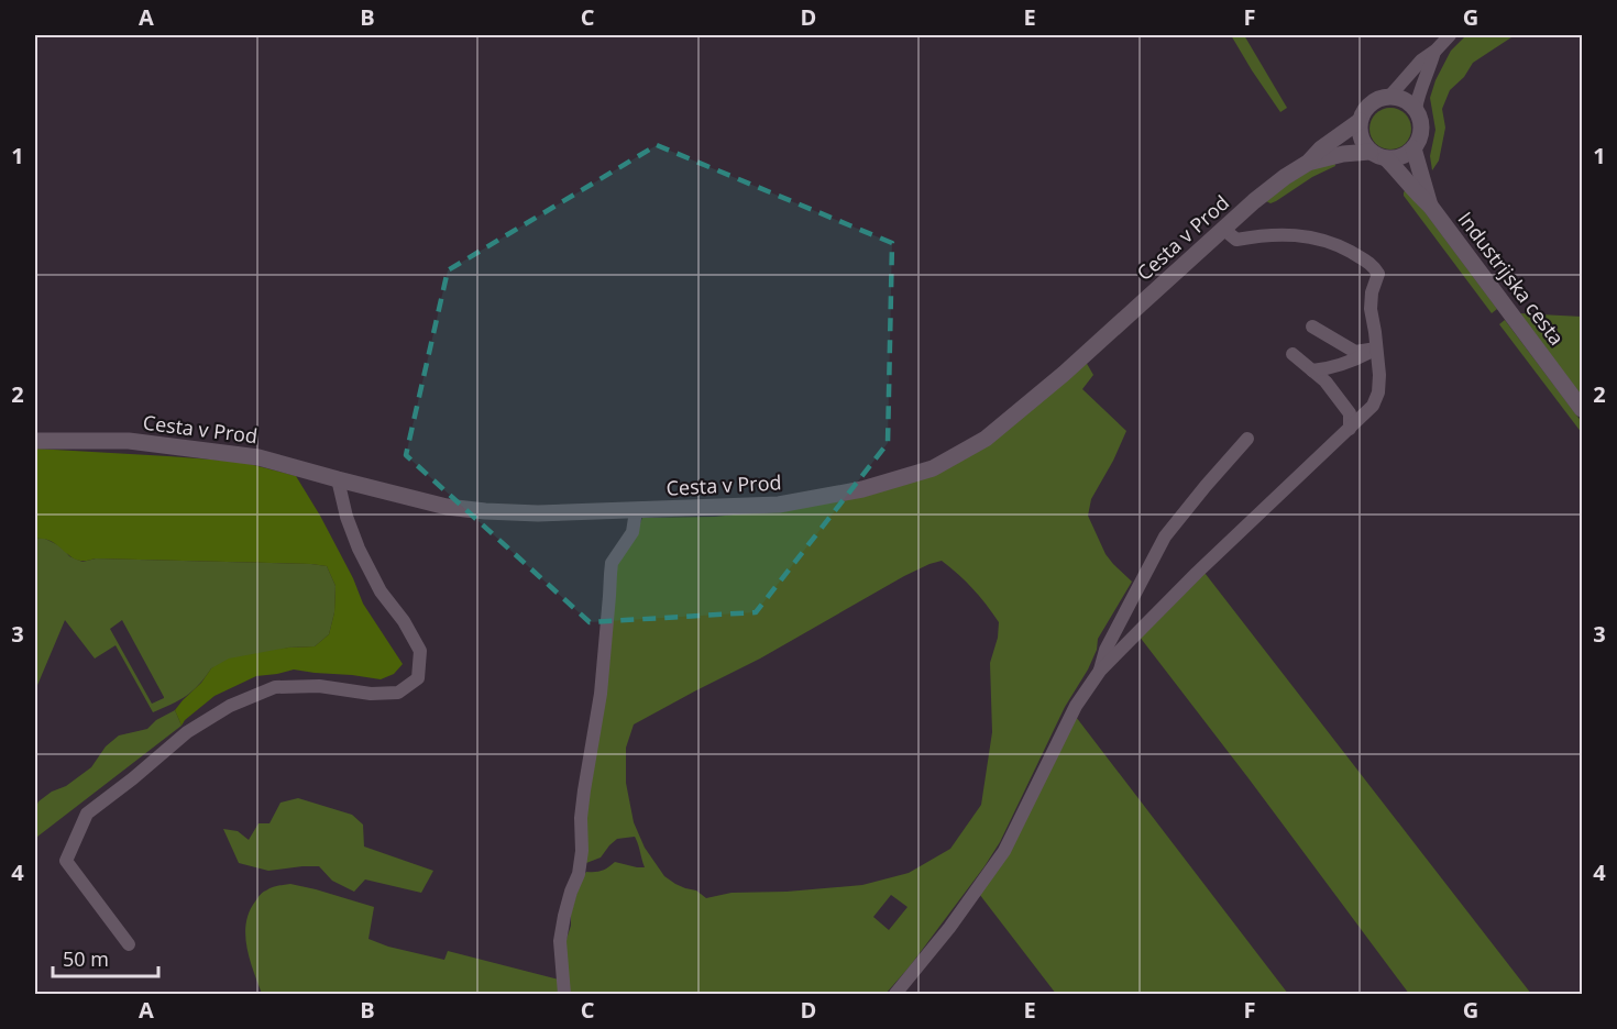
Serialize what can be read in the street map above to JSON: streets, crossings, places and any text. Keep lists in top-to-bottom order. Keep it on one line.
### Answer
{"streets":{"street":["Cesta v Prod","Industrijska cesta"]},"crossings":[["Cesta v Prod","Industrijska cesta"]],"scale_bar":"50 m","grid":{"columns":["A","B","C","D","E","F","G"],"rows":["1","2","3","4"]}}
